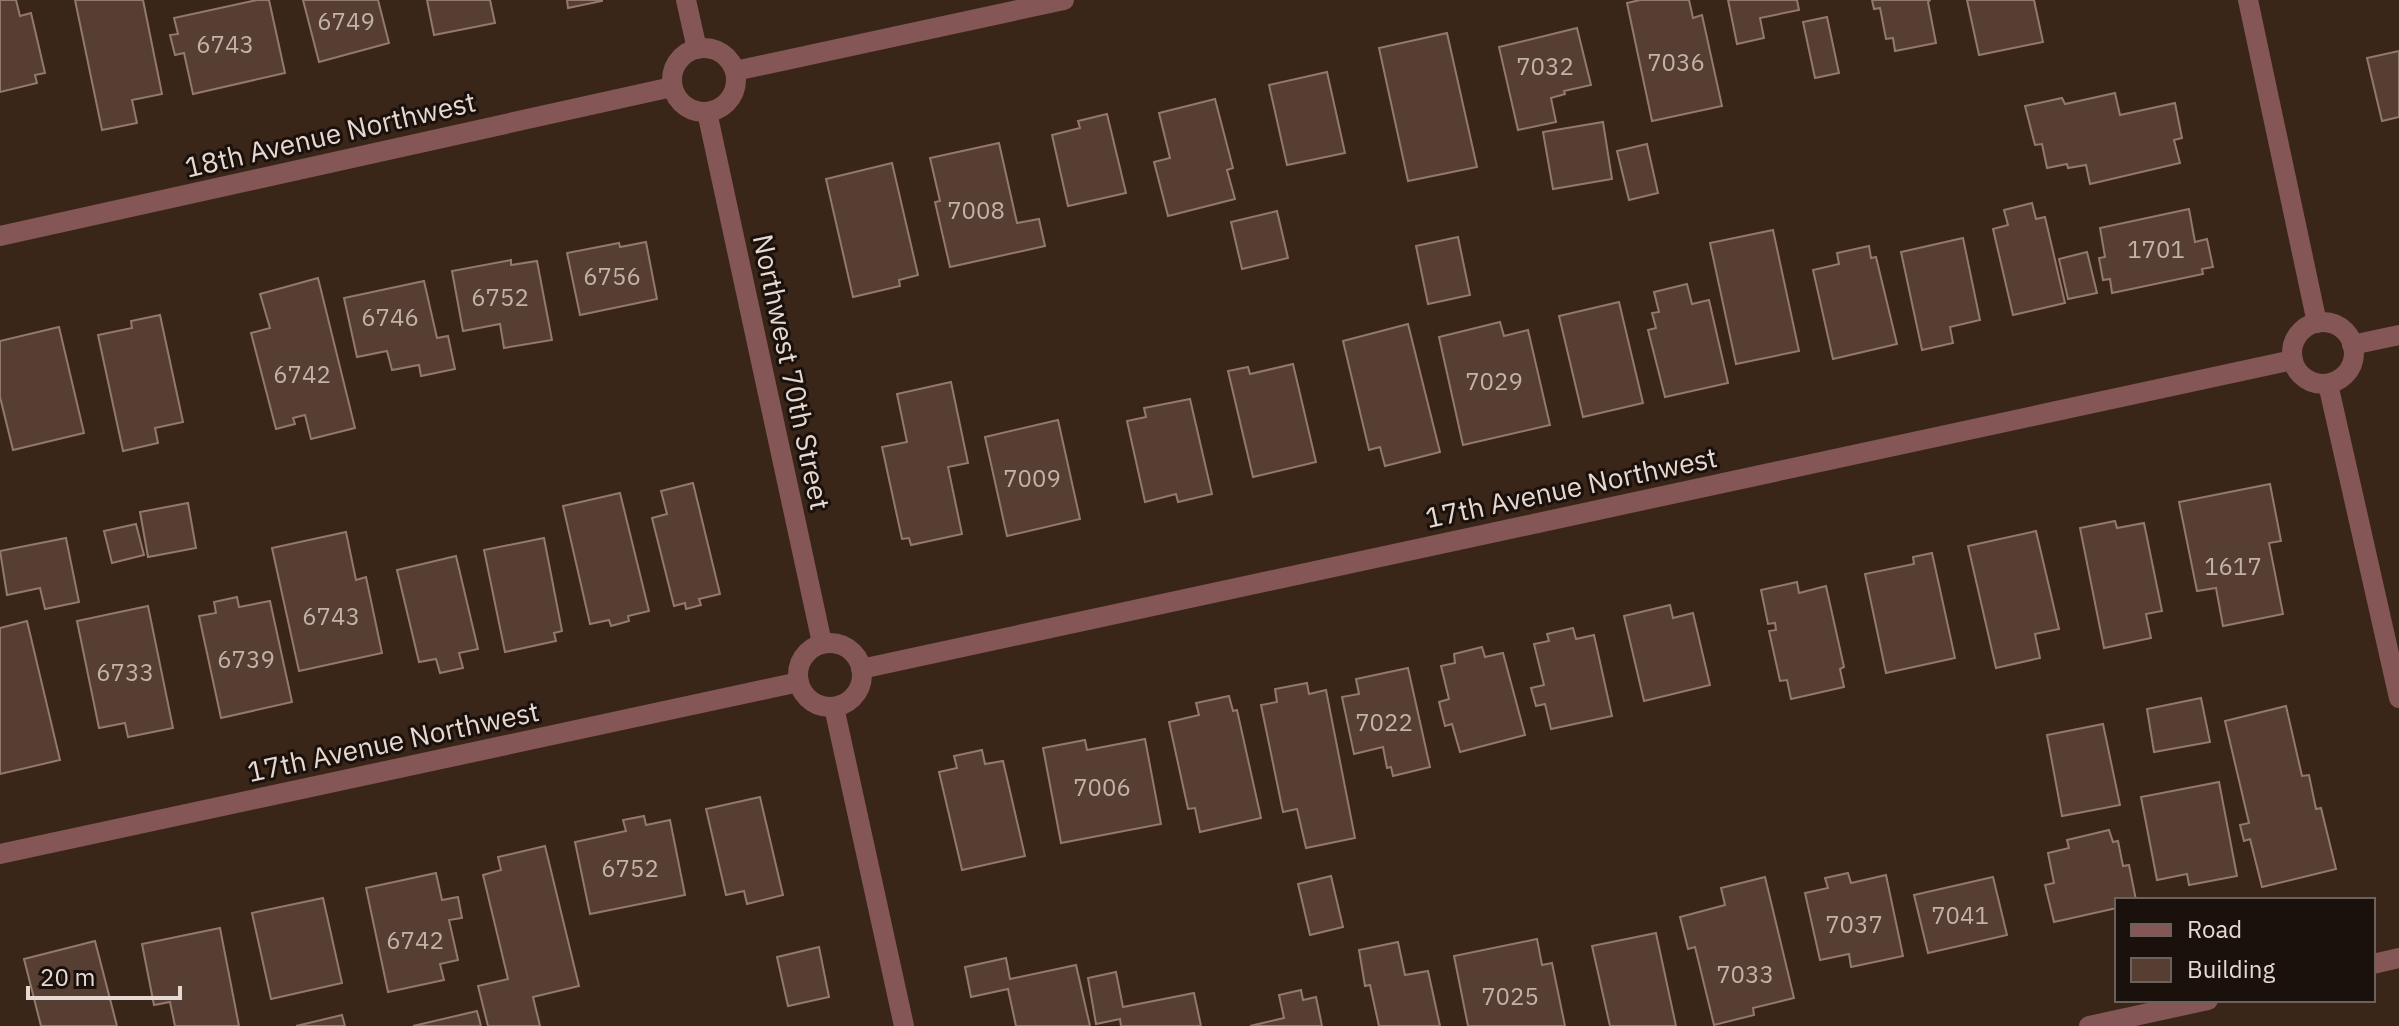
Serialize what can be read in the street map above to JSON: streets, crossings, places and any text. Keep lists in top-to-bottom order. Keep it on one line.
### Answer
{"streets":{"street":["18th Avenue Northwest","Northwest 70th Street","17th Avenue Northwest"]},"crossings":[["18th Avenue Northwest","Northwest 70th Street"],["Northwest 70th Street","17th Avenue Northwest"]],"house_numbers":["6749","6743","7036","7032","7008","1701","6756","6752","6746","6742","7029","7009","1617","6743","6739","6733","7022","7006","6752","7041","7037","6742","7033","7025"],"legend":["Road","Building"],"scale_bar":"20 m"}
